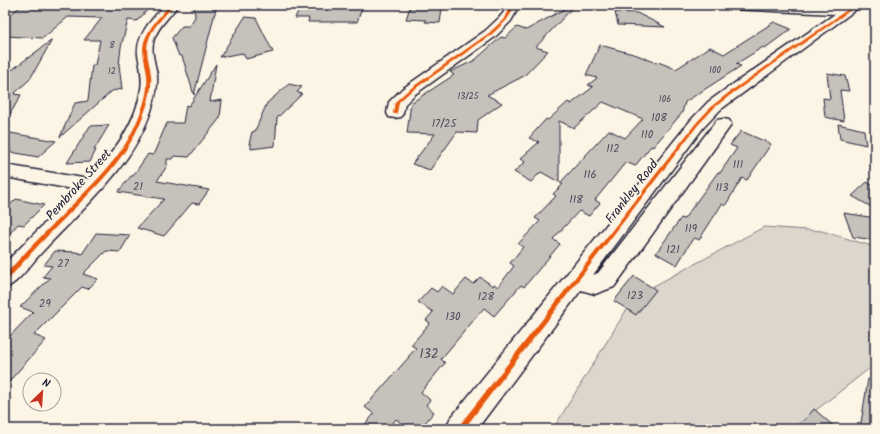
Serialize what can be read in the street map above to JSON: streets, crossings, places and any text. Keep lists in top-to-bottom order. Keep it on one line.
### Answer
{"streets":{"street":["Pembroke Street","Frankley Road"]},"house_numbers":["8","100","12","13/25","106","108","17/25","110","112","111","116","21","113","118","119","121","27","123","128","29","130","132"],"north":"top right"}
